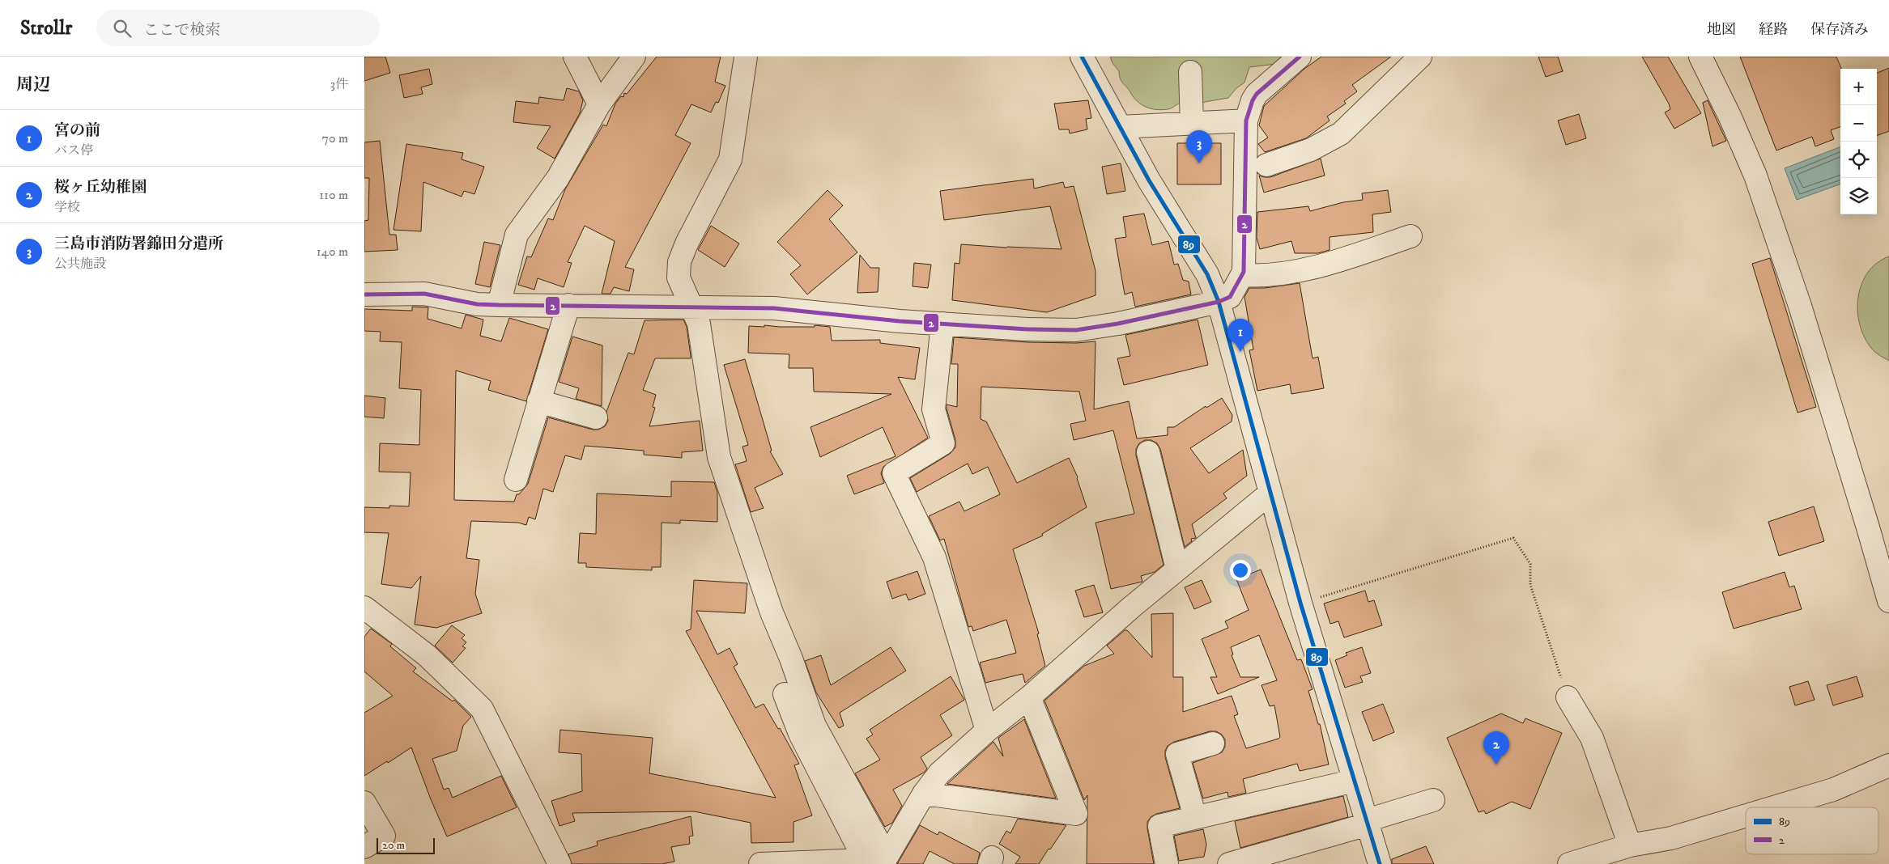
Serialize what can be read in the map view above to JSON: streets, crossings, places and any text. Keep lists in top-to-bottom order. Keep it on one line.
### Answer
{"lines":["transit line 89","transit line 2"],"legend":["89","2"],"scale_bar":"20 m","page":{"header":"Strollr","search":"ここで検索","nav":["地図","経路","保存済み"],"heading":["周辺","3件"],"map_buttons":["+","−"],"list":[{"mark":"1","name":"宮の前","note":"バス停","value":"70 m"},{"mark":"2","name":"桜ヶ丘幼稚園","note":"学校","value":"110 m"},{"mark":"3","name":"三島市消防署錦田分遣所","note":"公共施設","value":"140 m"}],"pins":["3","1","2"],"scale":"20 m"}}
